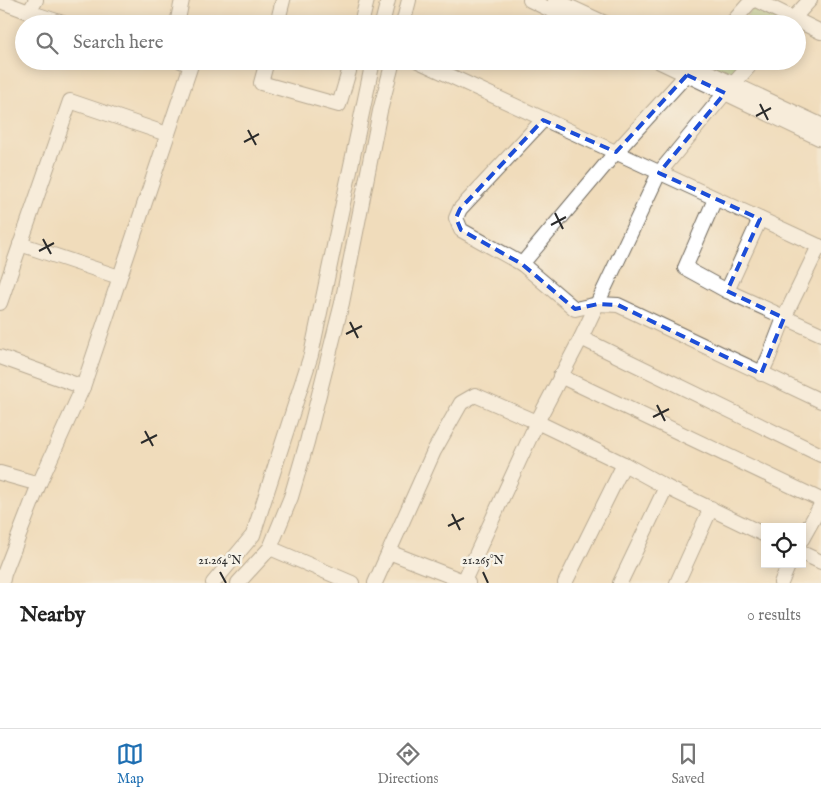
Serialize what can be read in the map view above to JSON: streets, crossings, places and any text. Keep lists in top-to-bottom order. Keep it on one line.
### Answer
{"page":{"search":"Search here","heading":["Nearby","0 results"],"nav":["Map","Directions","Saved"]},"coordinates":["21.264°N","21.265°N"]}
